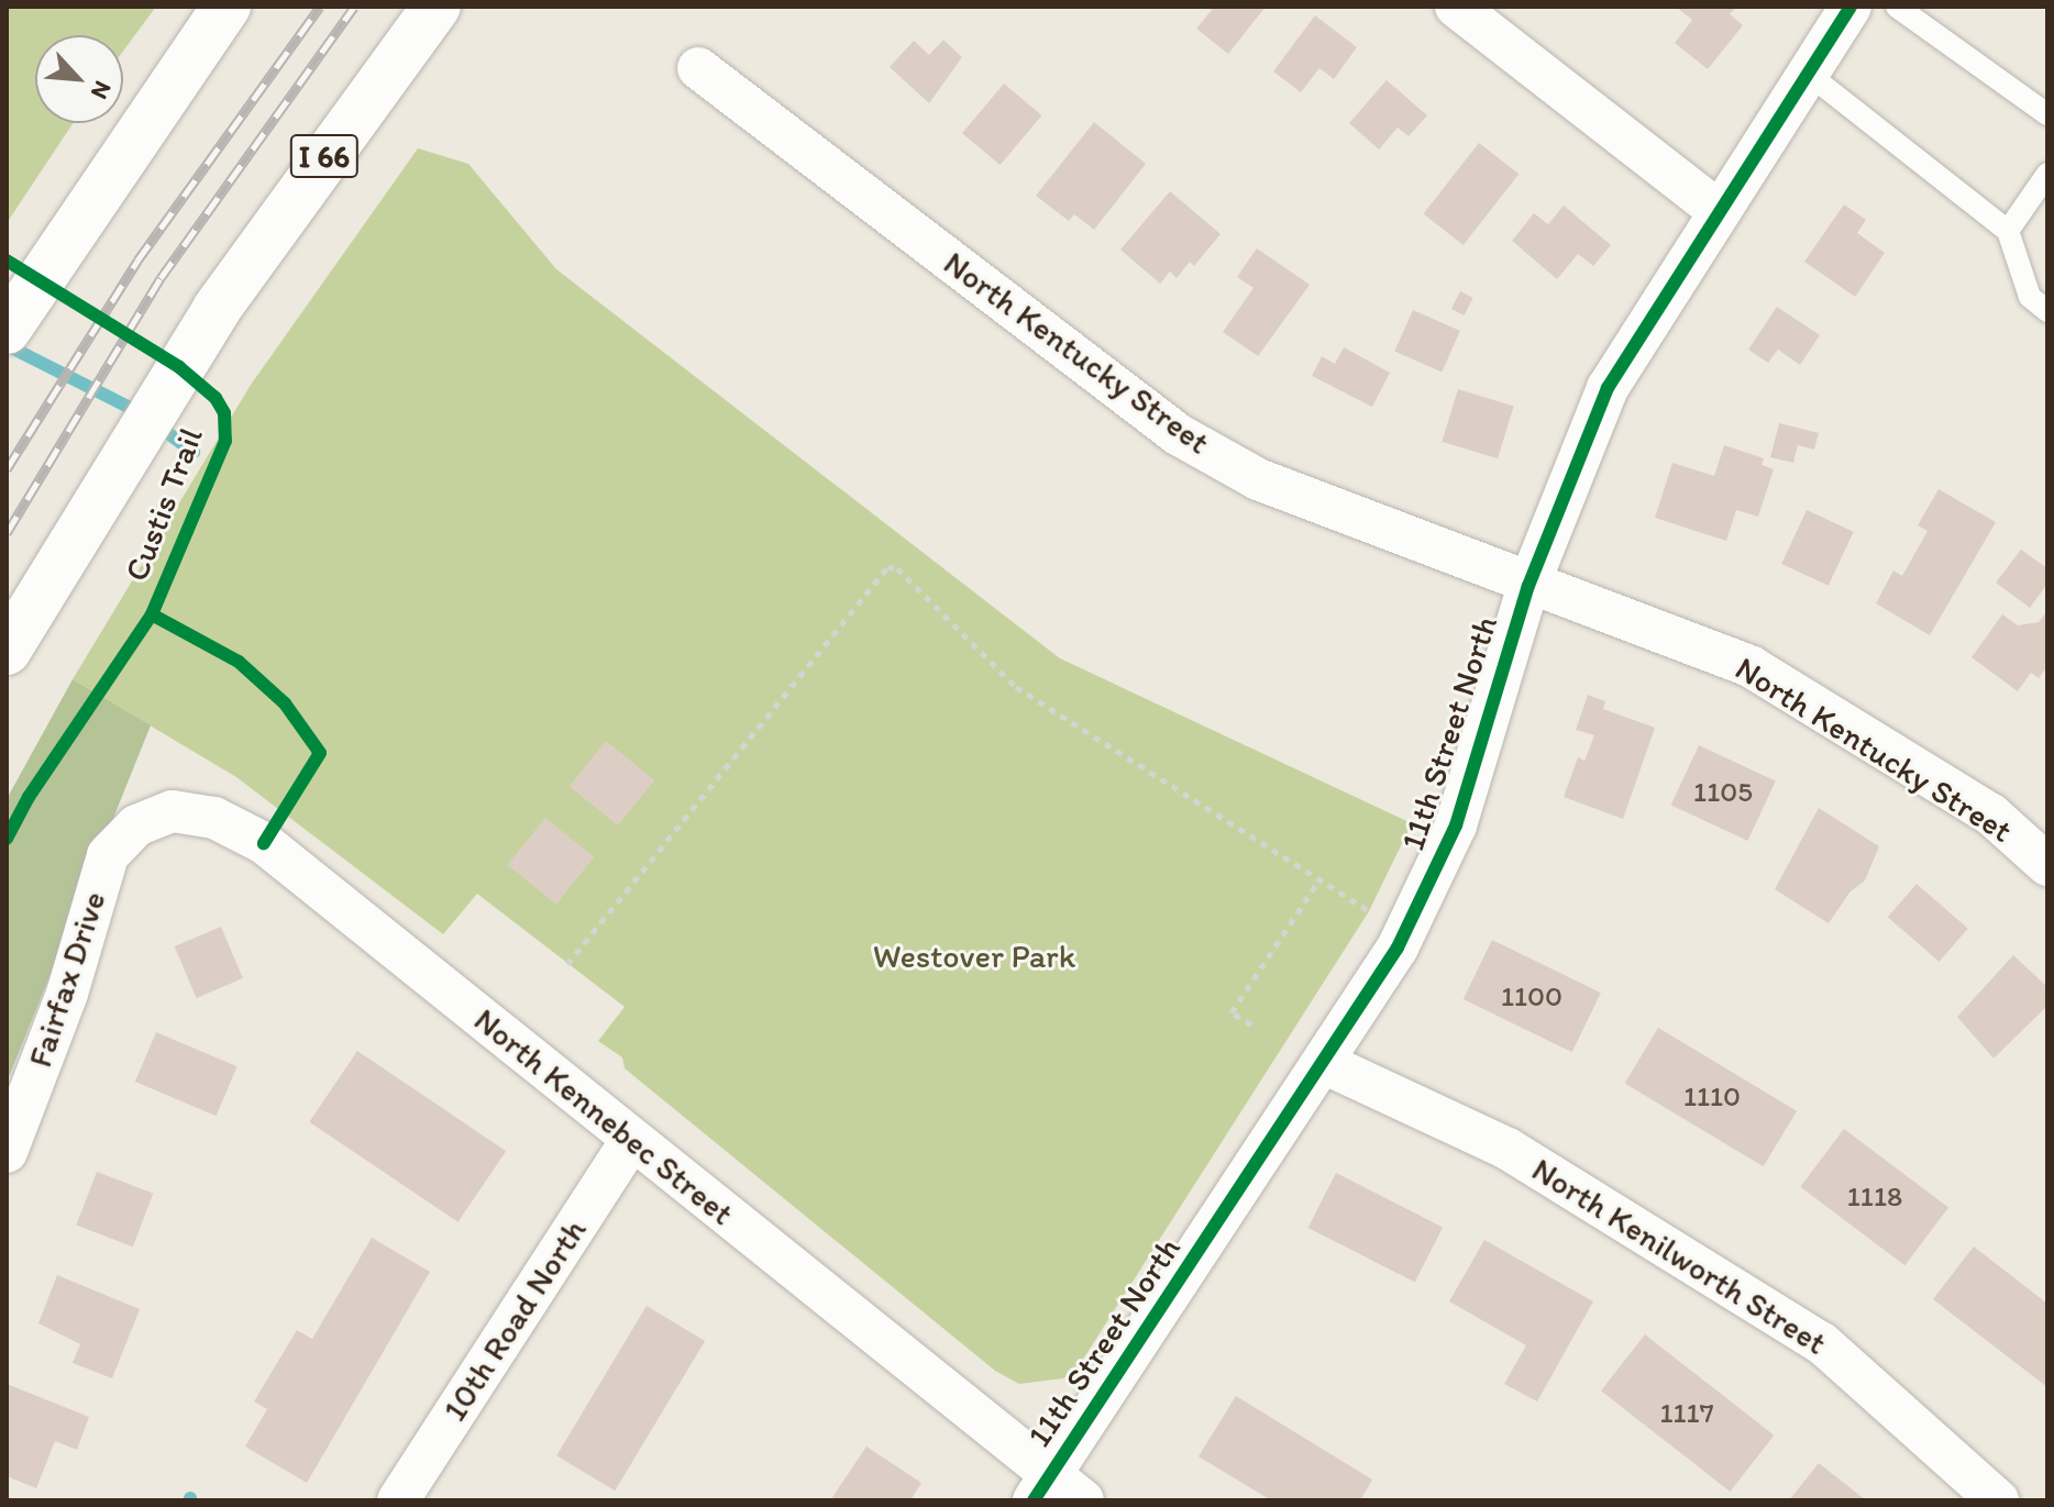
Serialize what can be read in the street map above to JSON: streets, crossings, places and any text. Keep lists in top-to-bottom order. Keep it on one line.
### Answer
{"streets":{"highway":["I 66"],"street":["North Kentucky Street","11th Street North","Fairfax Drive","North Kennebec Street","North Kenilworth Street","10th Road North"],"cycle path":["Custis Trail"]},"crossings":[["North Kentucky Street","11th Street North"],["11th Street North","North Kennebec Street"],["11th Street North","North Kenilworth Street"],["Fairfax Drive","North Kennebec Street"],["North Kennebec Street","10th Road North"]],"parks":["Westover Park"],"house_numbers":["1105","1100","1110","1118","1117"],"north":"bottom right"}
